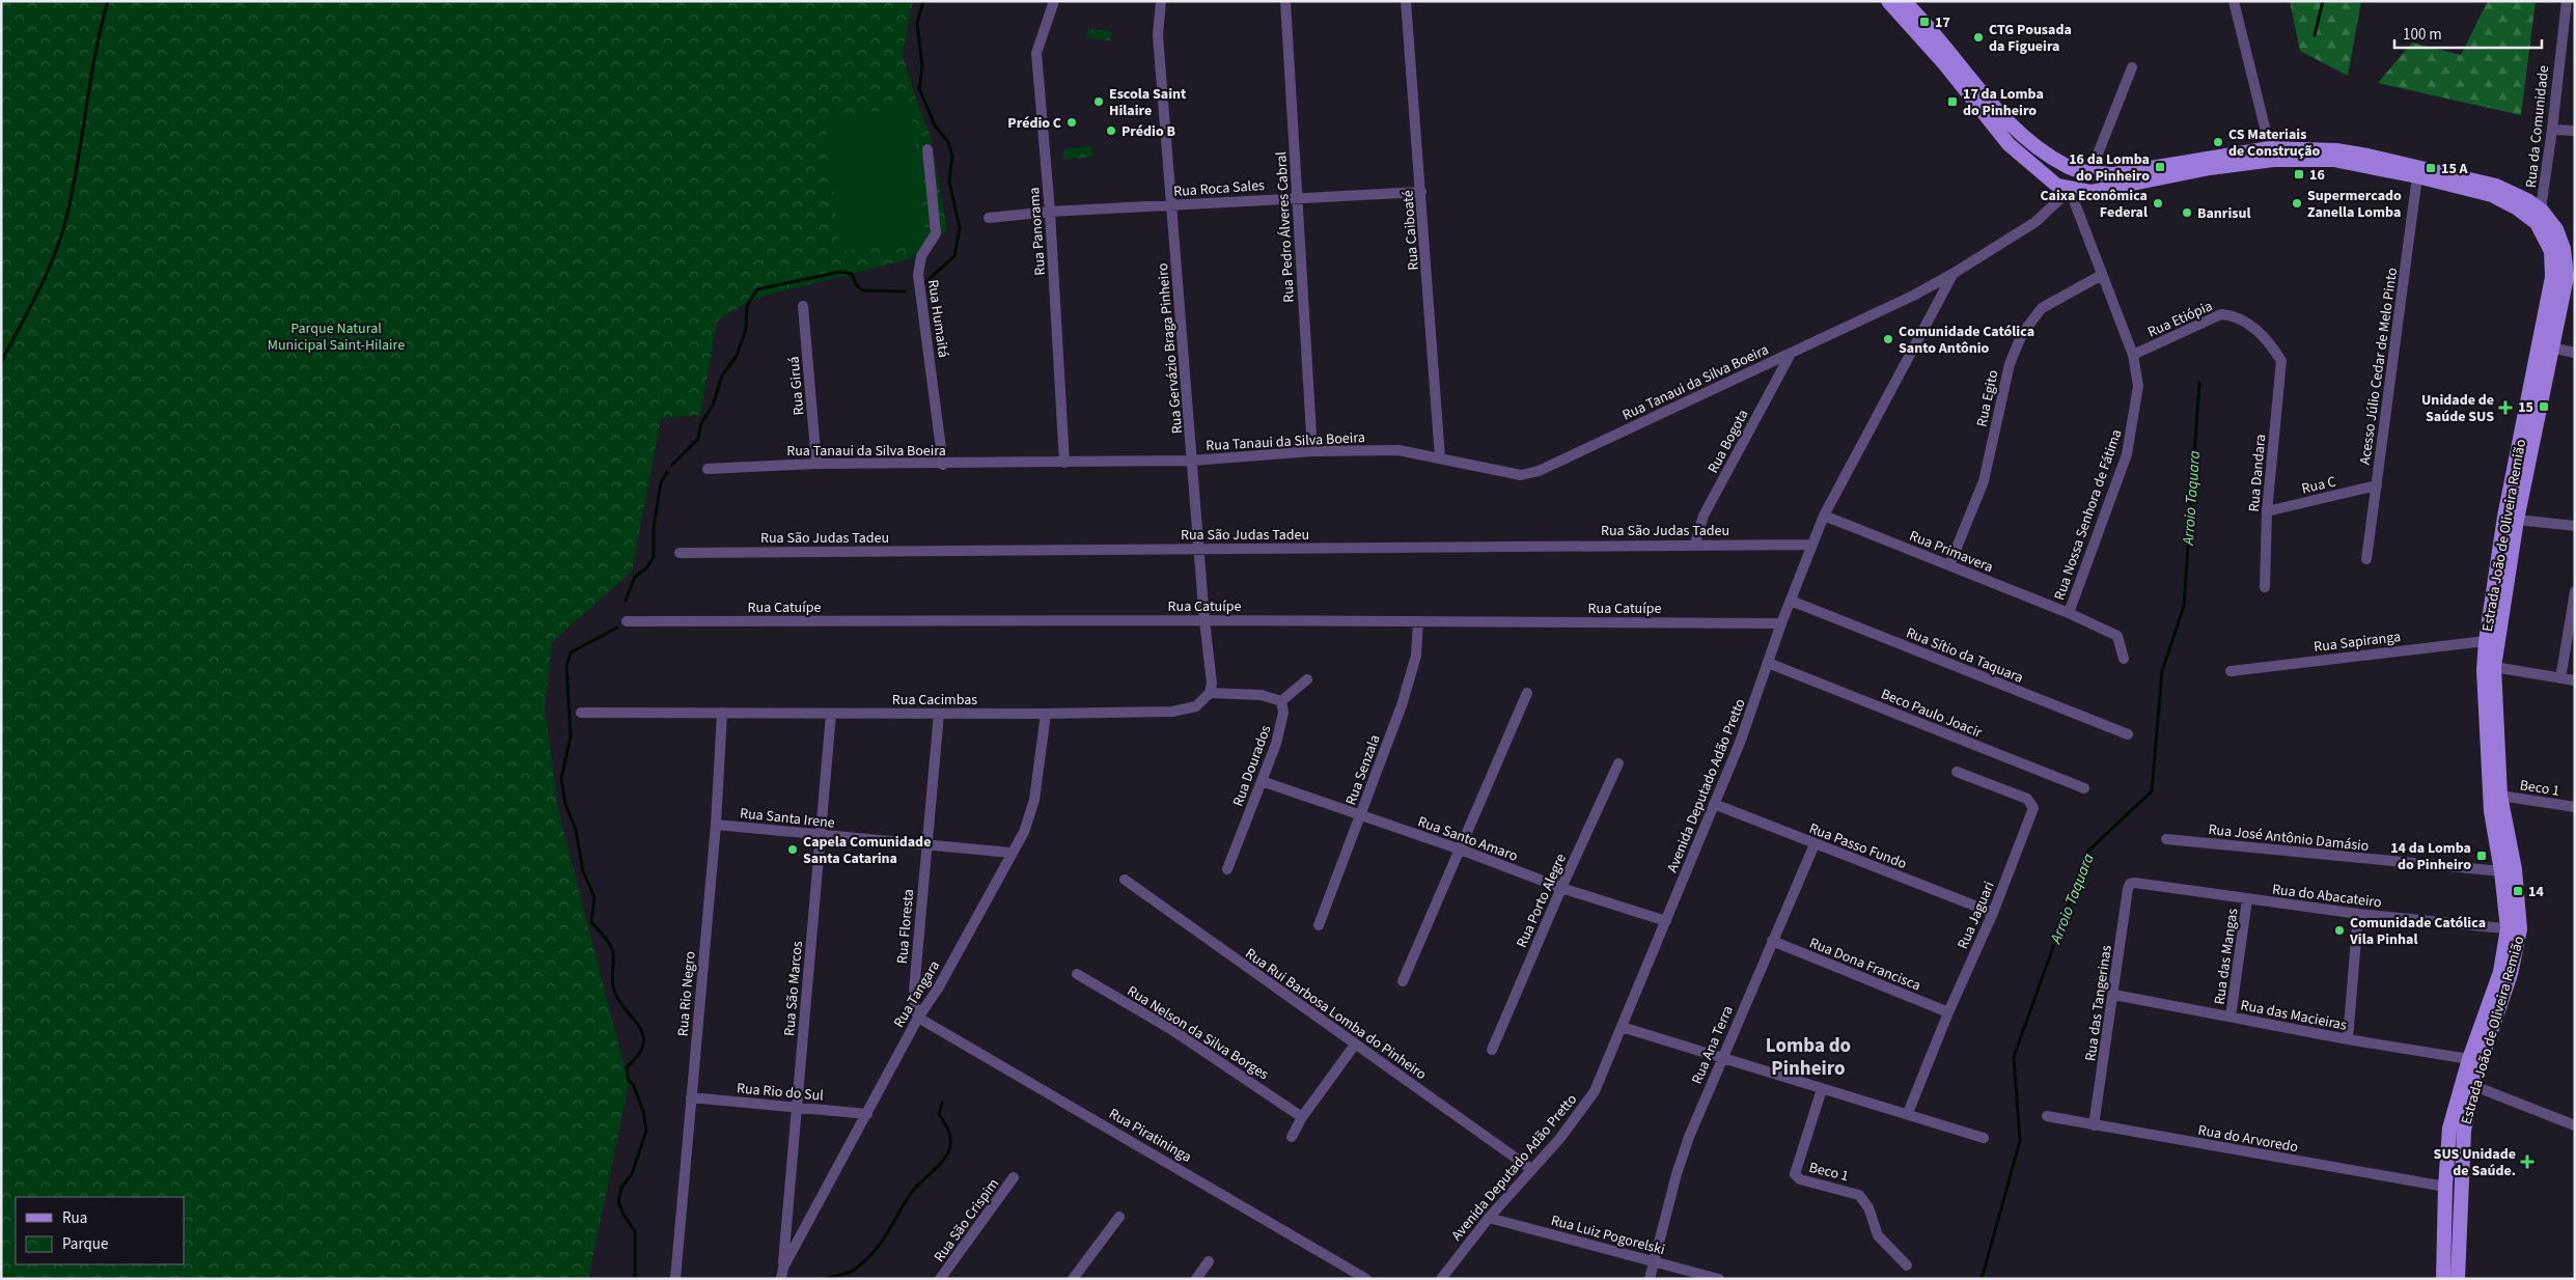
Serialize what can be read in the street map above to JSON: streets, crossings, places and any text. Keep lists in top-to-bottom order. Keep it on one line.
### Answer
{"streets":{"main road":["Estrada João de Oliveira Remião"],"street":["Rua da Comunidade","Rua Roca Sales","Rua Pedro Álveres Cabral","Rua Caiboaté","Rua Panorama","Rua Humaitá","Rua Etiópia","Rua Gervázio Braga Pinheiro","Acesso Júlio Cedar de Melo Pinto","Rua Tanaui da Silva Boeira","Rua Giruá","Rua Egito","Rua Bogota","Rua Dandara","Rua C","Rua Nossa Senhora de Fátima","Rua São Judas Tadeu","Rua Primavera","Rua Catuípe","Rua Sapiranga","Rua Sítio da Taquara","Rua Cacimbas","Beco Paulo Joacir","Rua Dourados","Rua Senzala","Avenida Deputado Adão Pretto","Beco 1","Rua Santa Irene","Rua José Antônio Damásio","Rua Santo Amaro","Rua Passo Fundo","Rua do Abacateiro","Rua Porto Alegre","Rua Jaguari","Rua Floresta","Rua das Mangas","Rua Dona Francisca","Rua São Marcos","Rua Rio Negro","Rua Tangara","Rua das Tangerinas","Rua Rui Barbosa Lomba do Pinheiro","Rua das Macieiras","Rua Nelson da Silva Borges","Rua Ana Terra","Rua Rio do Sul","Rua Piratininga","Rua do Arvoredo","Rua São Crispim","Rua Luiz Pogorelski"]},"crossings":[["Rua da Comunidade","Estrada João de Oliveira Remião"],["Rua Roca Sales","Rua Pedro Álveres Cabral"],["Rua Roca Sales","Rua Caiboaté"],["Rua Roca Sales","Rua Panorama"],["Rua Roca Sales","Rua Gervázio Braga Pinheiro"],["Rua Pedro Álveres Cabral","Rua Tanaui da Silva Boeira"],["Rua Caiboaté","Rua Tanaui da Silva Boeira"],["Rua Panorama","Rua Tanaui da Silva Boeira"],["Rua Humaitá","Rua Tanaui da Silva Boeira"],["Rua Etiópia","Rua Dandara"],["Rua Etiópia","Rua Nossa Senhora de Fátima"],["Rua Gervázio Braga Pinheiro","Rua Tanaui da Silva Boeira"],["Rua Gervázio Braga Pinheiro","Rua São Judas Tadeu"],["Rua Gervázio Braga Pinheiro","Rua Catuípe"],["Rua Gervázio Braga Pinheiro","Rua Cacimbas"],["Acesso Júlio Cedar de Melo Pinto","Rua C"],["Acesso Júlio Cedar de Melo Pinto","Estrada João de Oliveira Remião"],["Rua Tanaui da Silva Boeira","Rua Giruá"],["Rua Tanaui da Silva Boeira","Rua Bogota"],["Rua Tanaui da Silva Boeira","Rua Nossa Senhora de Fátima"],["Rua Tanaui da Silva Boeira","Estrada João de Oliveira Remião"],["Rua Tanaui da Silva Boeira","Avenida Deputado Adão Pretto"],["Rua Egito","Rua Nossa Senhora de Fátima"],["Rua Egito","Rua Primavera"],["Rua Bogota","Rua São Judas Tadeu"],["Rua Dandara","Rua C"],["Rua Nossa Senhora de Fátima","Estrada João de Oliveira Remião"],["Rua Nossa Senhora de Fátima","Rua Primavera"],["Rua São Judas Tadeu","Avenida Deputado Adão Pretto"],["Estrada João de Oliveira Remião","Rua Sapiranga"],["Estrada João de Oliveira Remião","Beco 1"],["Estrada João de Oliveira Remião","Rua José Antônio Damásio"],["Estrada João de Oliveira Remião","Rua do Abacateiro"],["Estrada João de Oliveira Remião","Rua das Macieiras"],["Estrada João de Oliveira Remião","Rua do Arvoredo"],["Rua Primavera","Avenida Deputado Adão Pretto"],["Rua Catuípe","Rua Senzala"],["Rua Catuípe","Avenida Deputado Adão Pretto"],["Rua Sítio da Taquara","Avenida Deputado Adão Pretto"],["Rua Cacimbas","Rua Floresta"],["Rua Cacimbas","Rua São Marcos"],["Rua Cacimbas","Rua Rio Negro"],["Rua Cacimbas","Rua Tangara"],["Beco Paulo Joacir","Avenida Deputado Adão Pretto"],["Rua Dourados","Rua Santo Amaro"],["Rua Senzala","Rua Santo Amaro"],["Avenida Deputado Adão Pretto","Rua Santo Amaro"],["Avenida Deputado Adão Pretto","Rua Passo Fundo"],["Avenida Deputado Adão Pretto","Rua Rui Barbosa Lomba do Pinheiro"],["Avenida Deputado Adão Pretto","Rua Luiz Pogorelski"],["Rua Santa Irene","Rua Floresta"],["Rua Santa Irene","Rua São Marcos"],["Rua Santa Irene","Rua Rio Negro"],["Rua Santa Irene","Rua Tangara"],["Rua Santo Amaro","Rua Porto Alegre"],["Rua Passo Fundo","Rua Jaguari"],["Rua Passo Fundo","Rua Ana Terra"],["Rua do Abacateiro","Rua das Mangas"],["Rua do Abacateiro","Rua das Tangerinas"],["Rua Jaguari","Rua Dona Francisca"],["Rua Floresta","Rua Tangara"],["Rua Floresta","Rua Piratininga"],["Rua das Mangas","Rua das Macieiras"],["Rua Dona Francisca","Rua Ana Terra"],["Rua São Marcos","Rua Tangara"],["Rua São Marcos","Rua Rio do Sul"],["Rua Rio Negro","Rua Rio do Sul"],["Rua Tangara","Rua Rio do Sul"],["Rua Tangara","Rua Piratininga"],["Rua das Tangerinas","Rua das Macieiras"],["Rua das Tangerinas","Rua do Arvoredo"],["Rua Ana Terra","Rua Luiz Pogorelski"]],"districts":["Lomba do Pinheiro"],"water":["Arroio Taquara"],"parks":["Parque Natural Municipal Saint-Hilaire"],"places":{"transit":["17","17 da Lomba do Pinheiro","16 da Lomba do Pinheiro","15 A","16","15","14 da Lomba do Pinheiro","14"],"other":["CTG Pousada da Figueira","Escola Saint Hilaire","Prédio C","Prédio B","CS Materiais de Construção","Caixa Econômica Federal","Supermercado Zanella Lomba","Banrisul","Comunidade Católica Santo Antônio","Capela Comunidade Santa Catarina","Comunidade Católica Vila Pinhal"],"health":["Unidade de Saúde SUS","SUS Unidade de Saúde."]},"legend":["Rua","Parque"],"scale_bar":"100 m"}
